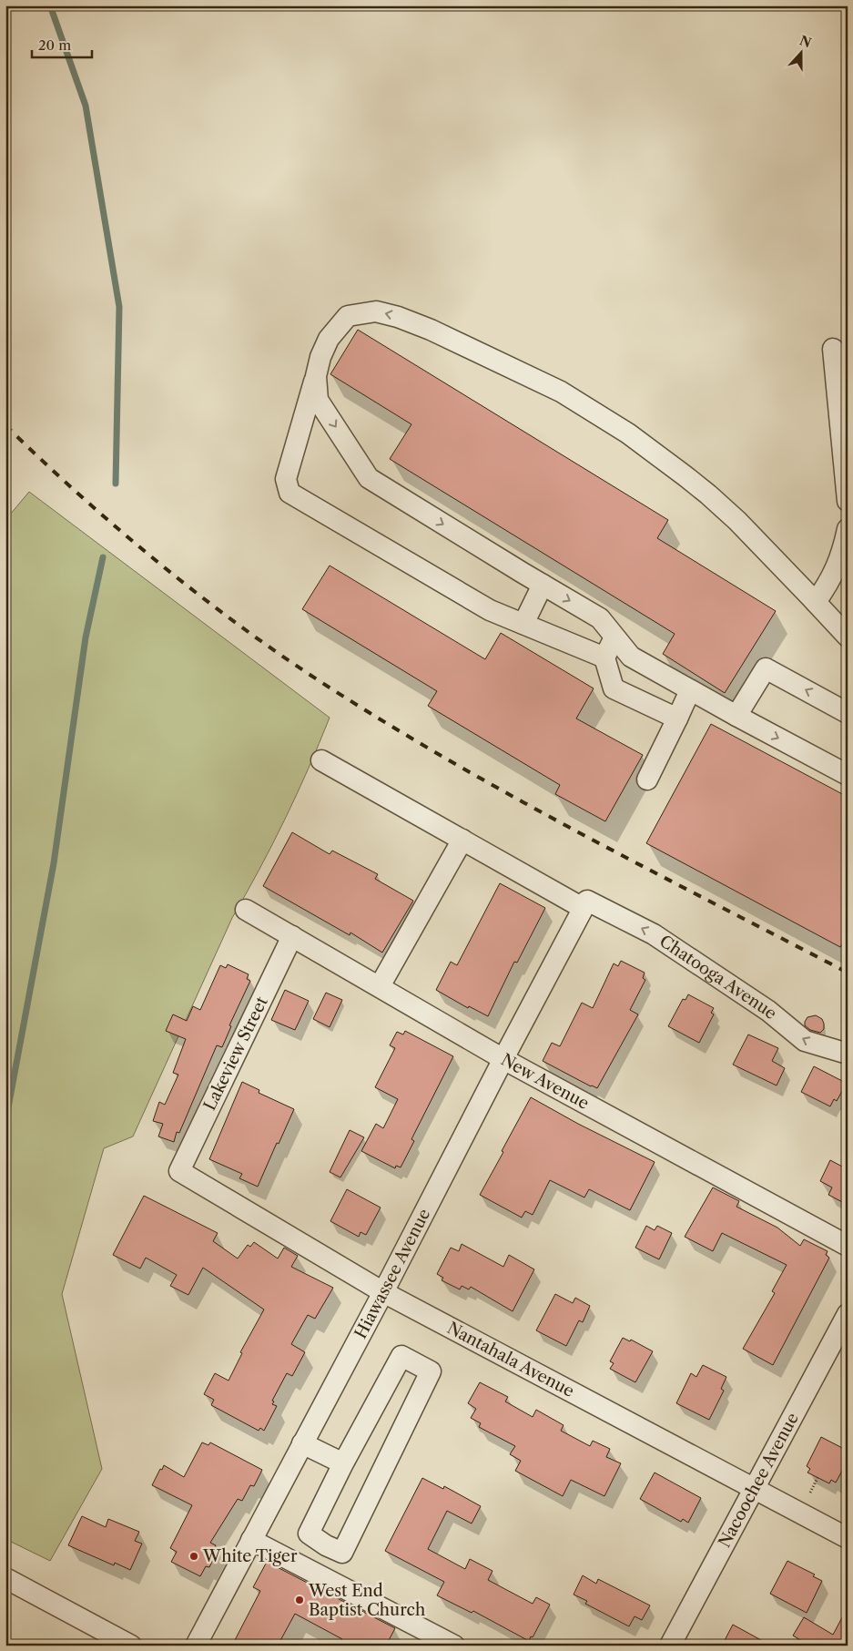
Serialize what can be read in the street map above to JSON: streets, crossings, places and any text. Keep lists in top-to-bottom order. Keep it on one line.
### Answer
{"streets":{"street":["Chatooga Avenue","Lakeview Street","New Avenue","Hiawassee Avenue","Nantahala Avenue","Nacoochee Avenue"]},"crossings":[["Chatooga Avenue","Hiawassee Avenue"],["Lakeview Street","New Avenue"],["Lakeview Street","Nantahala Avenue"],["New Avenue","Hiawassee Avenue"],["Hiawassee Avenue","Nantahala Avenue"],["Nantahala Avenue","Nacoochee Avenue"]],"one_way":["Chatooga Avenue"],"places":["White Tiger","West End Baptist Church"],"scale_bar":"20 m","north":"top"}
